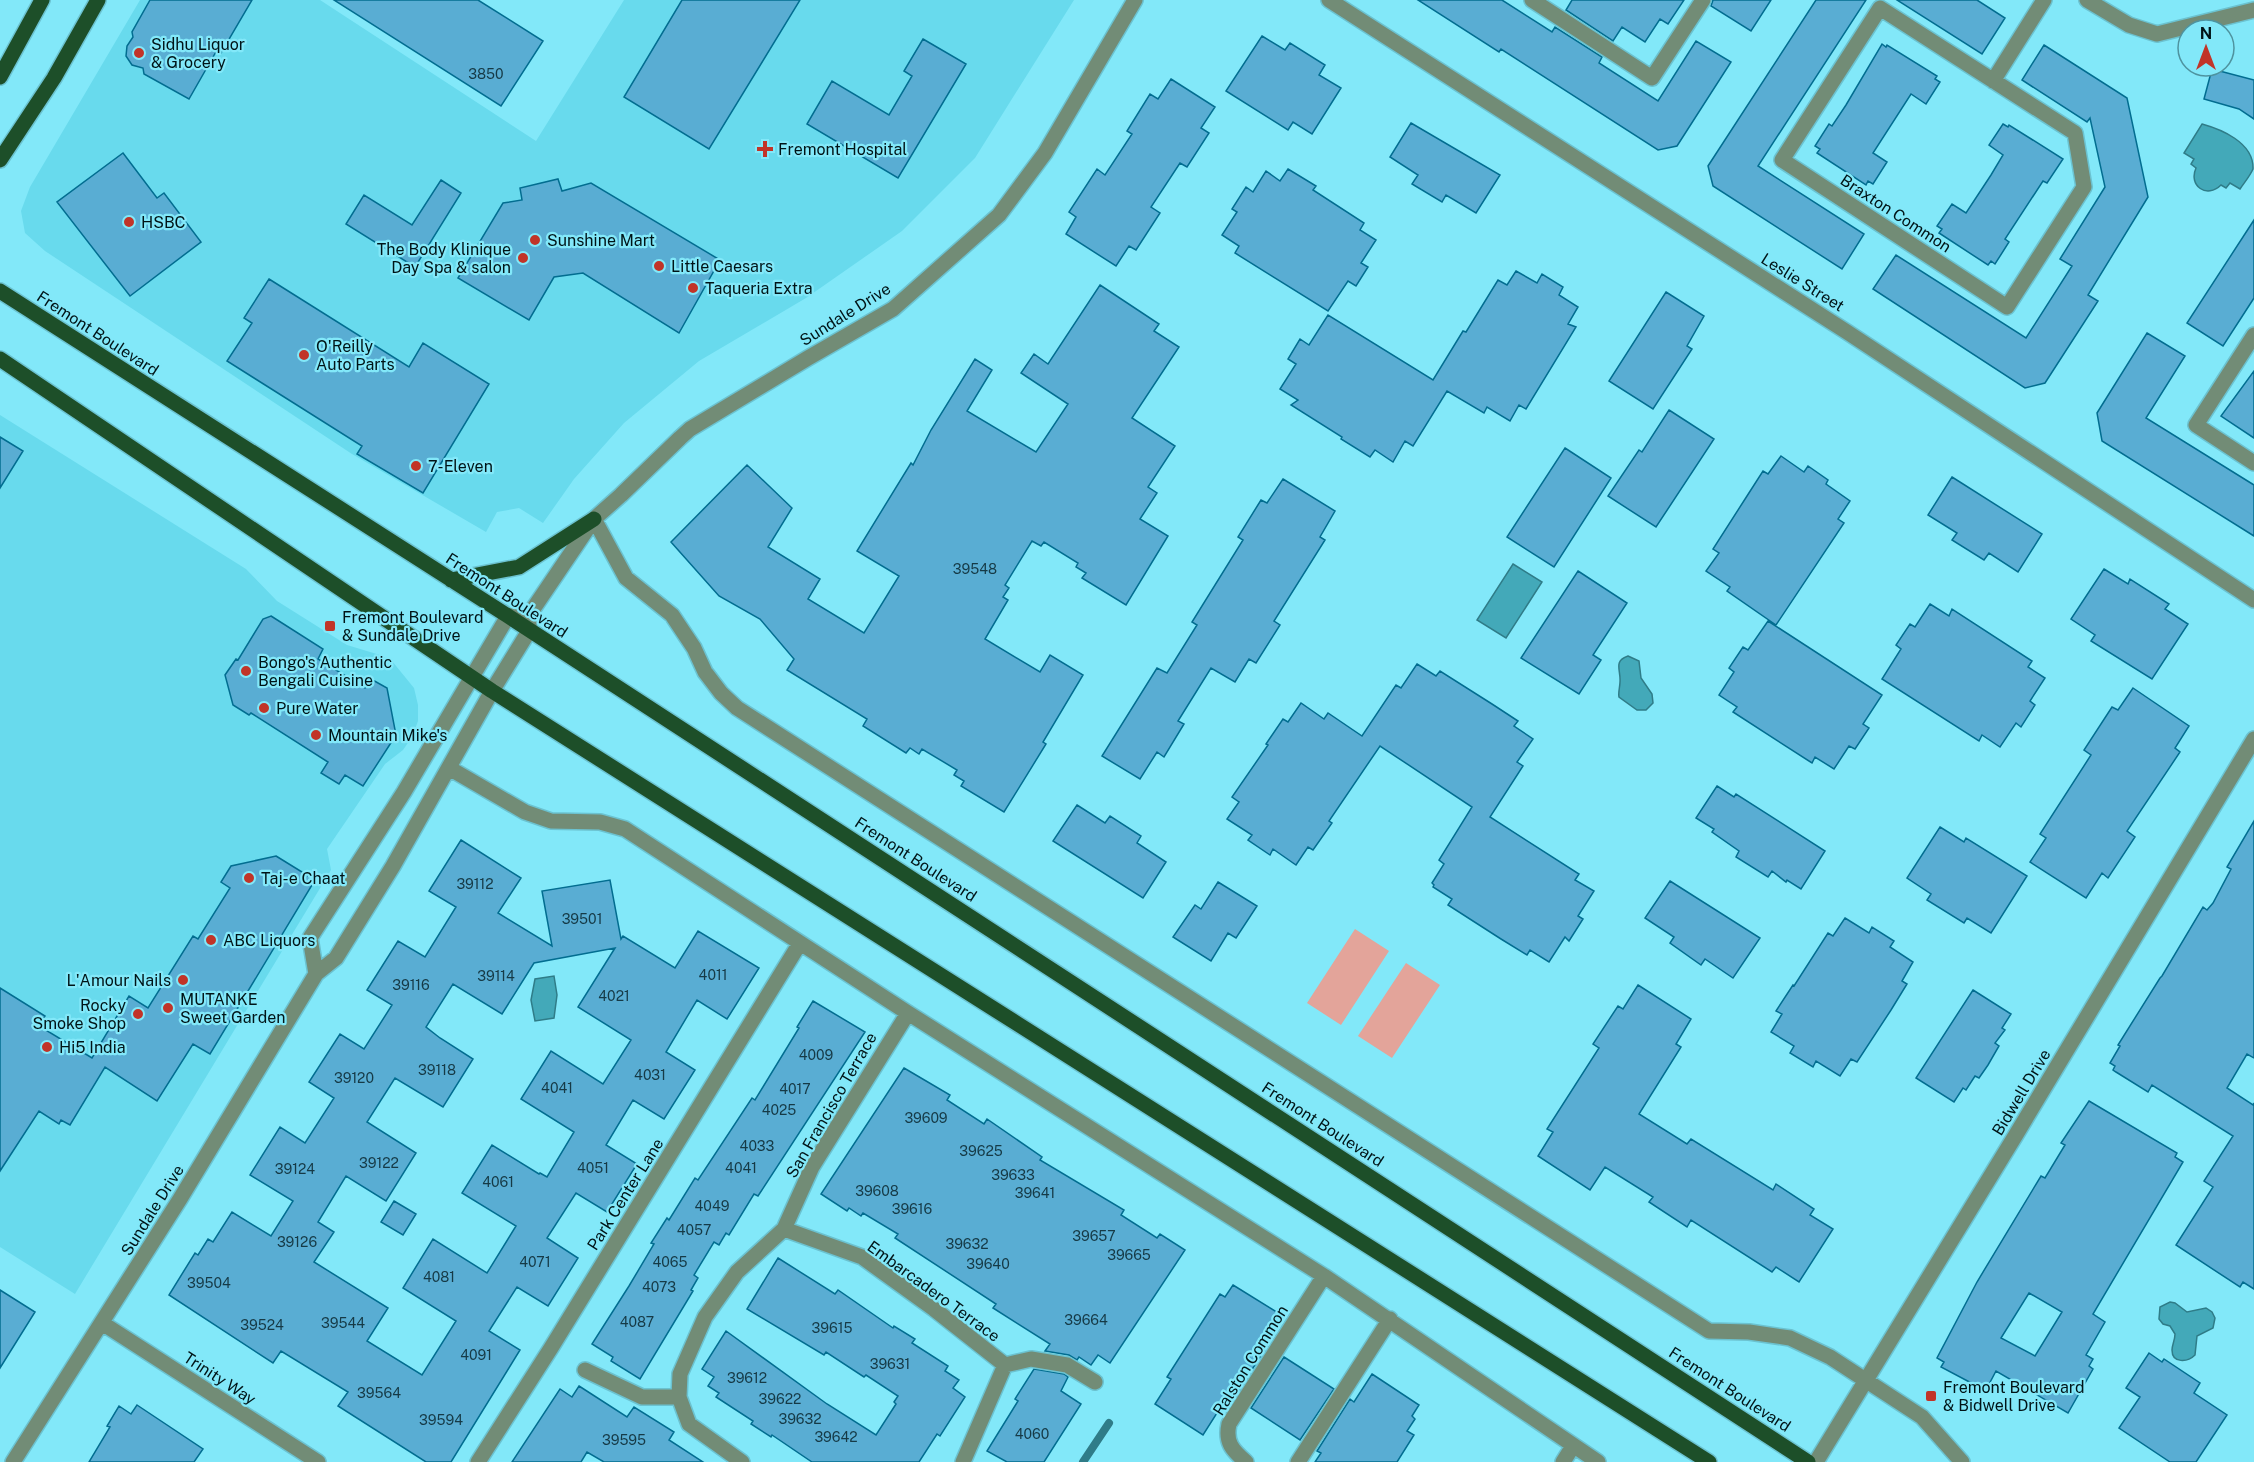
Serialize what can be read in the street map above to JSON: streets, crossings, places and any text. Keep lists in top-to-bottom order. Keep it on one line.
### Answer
{"streets":{"main road":["Fremont Boulevard"],"street":["Braxton Common","Leslie Street","Sundale Drive","Bidwell Drive","San Francisco Terrace","Park Center Lane","Embarcadero Terrace","Ralston Common","Trinity Way"]},"crossings":[["Sundale Drive","Fremont Boulevard"],["Sundale Drive","Trinity Way"],["Fremont Boulevard","Bidwell Drive"],["San Francisco Terrace","Embarcadero Terrace"]],"places":{"other":["Sidhu Liquor & Grocery","HSBC","Sunshine Mart","The Body Klinique Day Spa & salon","Little Caesars","Taqueria Extra","O'Reilly Auto Parts","7-Eleven","Bongo's Authentic Bengali Cuisine","Pure Water","Mountain Mike's","Taj-e Chaat","ABC Liquors","L'Amour Nails","MUTANKE Sweet Garden","Rocky Smoke Shop","Hi5 India"],"health":["Fremont Hospital"],"transit":["Fremont Boulevard & Sundale Drive","Fremont Boulevard & Bidwell Drive"]},"house_numbers":["3850","39548","39112","39501","4011","39114","39116","4021","4009","39118","4031","39120","4041","4017","4025","39609","4033","39625","39122","4051","4041","39124","39633","4061","39608","39641","4049","39616","4057","39657","39126","39632","39665","4071","4065","39640","4081","39504","4073","39664","4087","39544","39524","39615","4091","39631","39612","39564","39622","39632","39594","4060","39642","39595"],"north":"top"}
